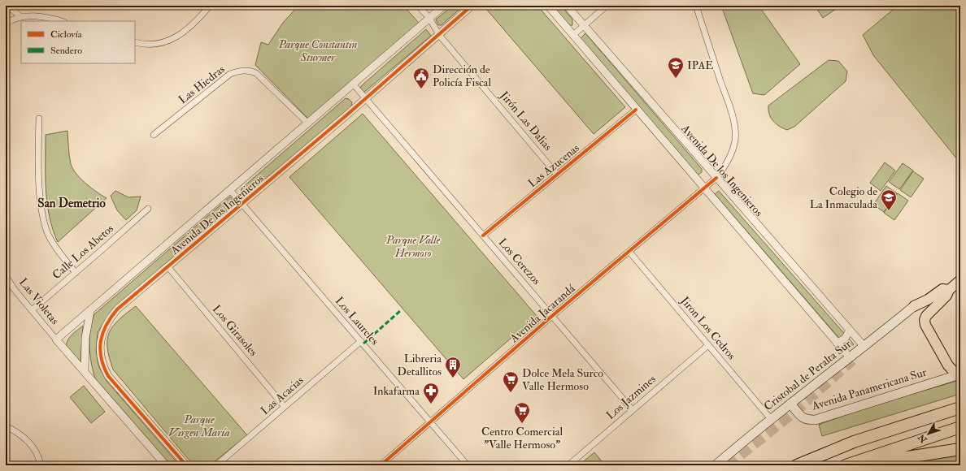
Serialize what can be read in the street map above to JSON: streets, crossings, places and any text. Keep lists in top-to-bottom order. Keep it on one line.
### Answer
{"streets":{"main road":["Cristobal de Peralta Sur","Avenida Panamericana Sur"],"street":["Las Hiedras","Jirón Las Dalias","Las Azucenas","Avenida De los Ingenieros","Calle Los Abetos","Los Cerezos","Las Violetas","Avenida Jacarandá","Los Laureles","Jiron Los Cedros","Los Girasoles","Las Acacias","Los Jazmines"]},"crossings":[["Las Hiedras","Avenida De los Ingenieros"],["Jirón Las Dalias","Las Azucenas"],["Jirón Las Dalias","Avenida De los Ingenieros"],["Las Azucenas","Los Cerezos"],["Avenida De los Ingenieros","Los Cerezos"],["Avenida De los Ingenieros","Las Violetas"],["Avenida De los Ingenieros","Avenida Jacarandá"],["Avenida De los Ingenieros","Los Laureles"],["Avenida De los Ingenieros","Los Girasoles"],["Avenida De los Ingenieros","Cristobal de Peralta Sur"],["Calle Los Abetos","Las Violetas"],["Los Cerezos","Avenida Jacarandá"],["Los Cerezos","Los Jazmines"],["Avenida Jacarandá","Los Laureles"],["Avenida Jacarandá","Jiron Los Cedros"],["Los Laureles","Las Acacias"],["Jiron Los Cedros","Cristobal de Peralta Sur"],["Jiron Los Cedros","Los Jazmines"],["Los Girasoles","Las Acacias"],["Cristobal de Peralta Sur","Avenida Panamericana Sur"]],"districts":["San Demetrio"],"parks":["Parque Constantin Sturmer","Parque Valle Hermoso","Parque Virgen María"],"places":{"school or university":["IPAE","Colegio de La Inmaculada"],"public building":["Dirección de Policía Fiscal"],"building":["Libreria Detallitos"],"supermarket":["Dolce Mela Surco Valle Hermoso","Centro Comercial \"Valle Hermoso\""],"pharmacy":["Inkafarma"]},"legend":["Ciclovía","Sendero"],"north":"bottom left"}
